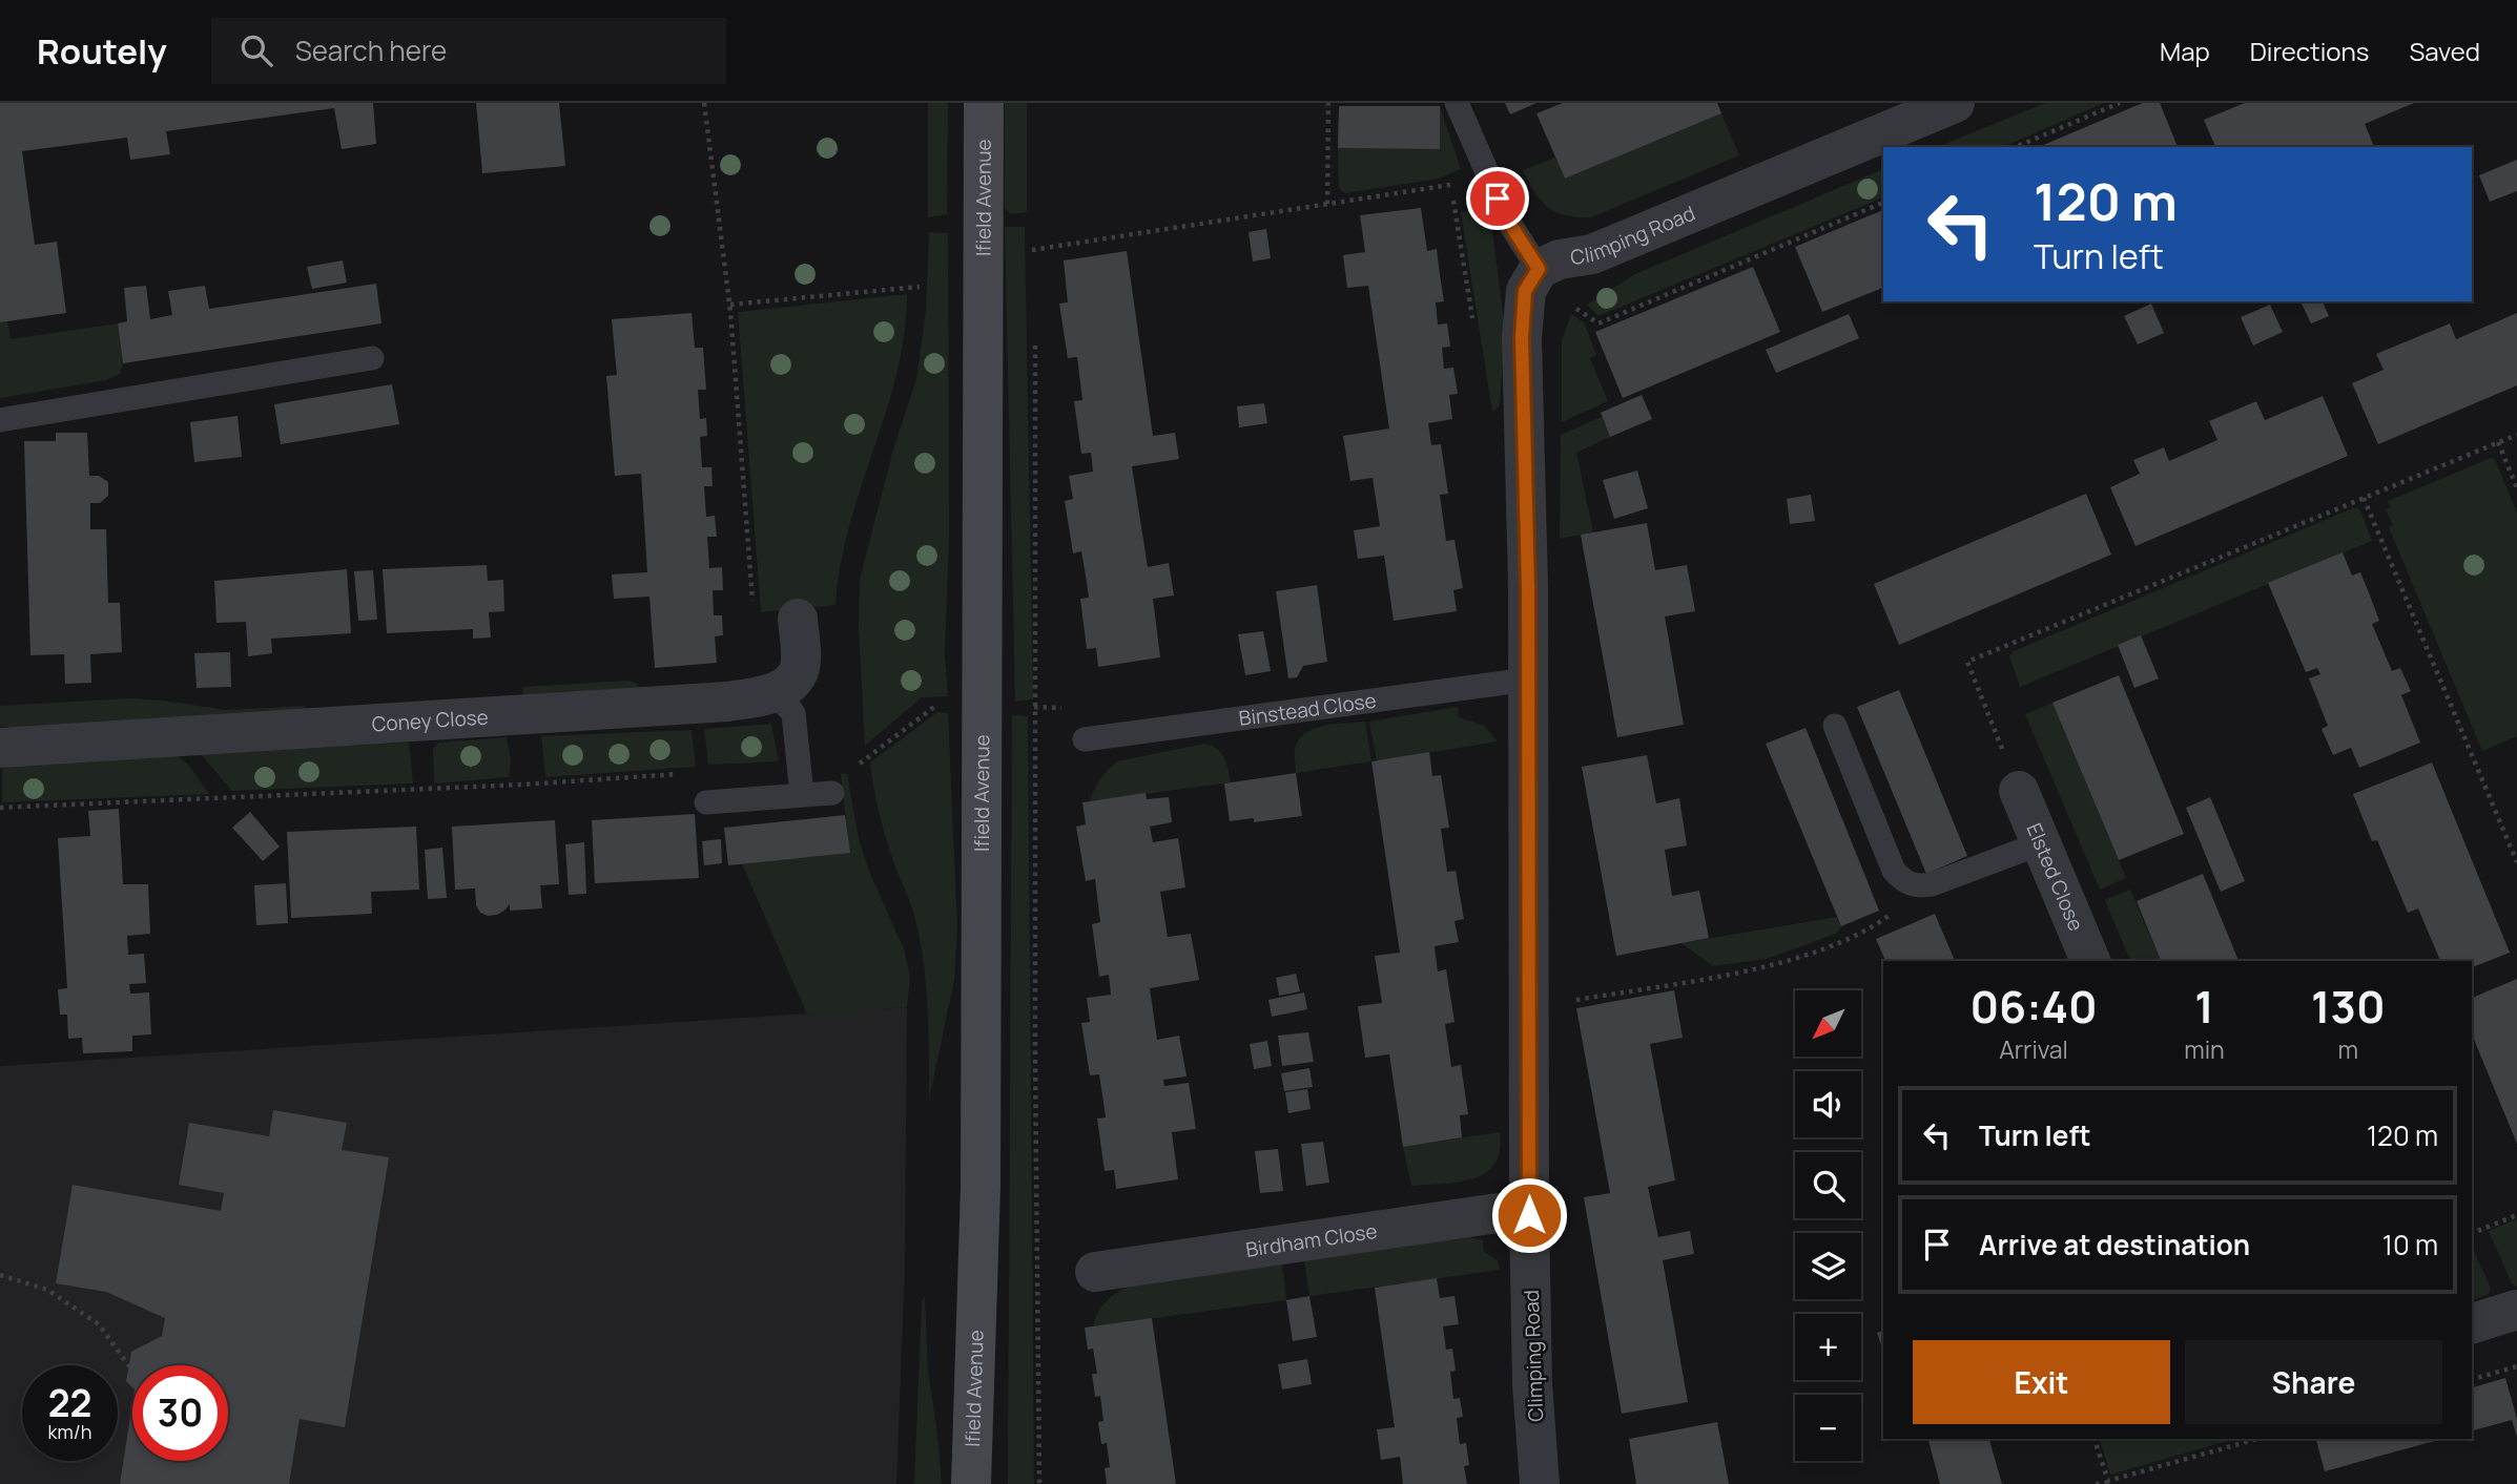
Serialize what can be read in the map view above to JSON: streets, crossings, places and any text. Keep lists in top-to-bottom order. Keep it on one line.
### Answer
{"streets":{"street":["Ifield Avenue","Climping Road","Coney Close","Elsted Close","Birdham Close"],"lane":["Binstead Close"]},"crossings":[["Climping Road","Binstead Close"],["Climping Road","Birdham Close"]],"north":"bottom left","page":{"header":"Routely","search":"Search here","nav":["Map","Directions","Saved"],"turn":["120 m","Turn left"],"eta":["06:40","Arrival","1","min","130","m"],"map_buttons":["+","−"],"list":[{"name":"Turn left","value":"120 m"},{"name":"Arrive at destination","value":"10 m"}],"buttons":["Exit","Share"],"speed":"22 km/h","limit":"30"}}
